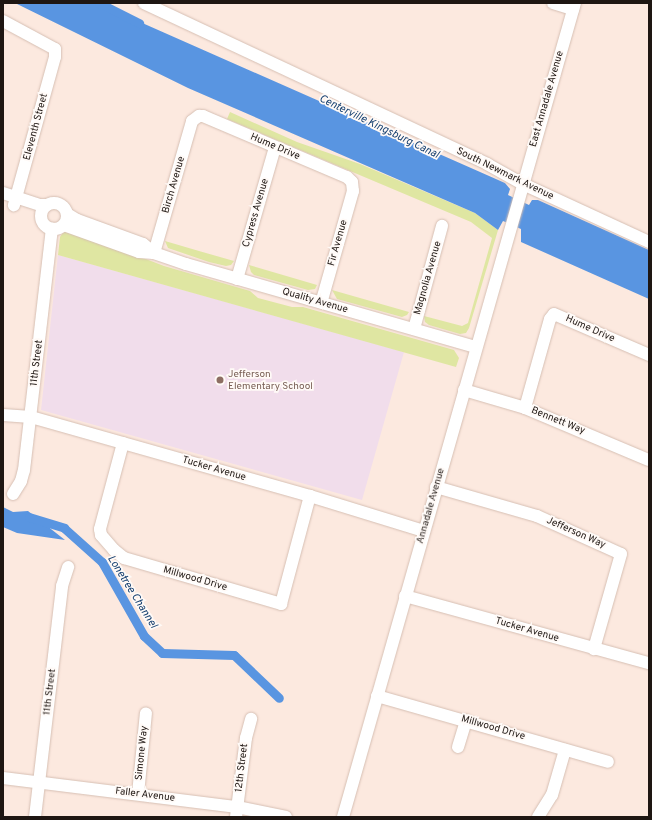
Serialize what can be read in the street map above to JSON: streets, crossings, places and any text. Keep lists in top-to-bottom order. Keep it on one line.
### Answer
{"streets":{"street":["East Annadale Avenue","Eleventh Street","Hume Drive","South Newmark Avenue","Birch Avenue","Cypress Avenue","Fir Avenue","Magnolia Avenue","Quality Avenue","11th Street","Bennett Way","Tucker Avenue","Annadale Avenue","Jefferson Way","Millwood Drive","Simone Way","12th Street","Faller Avenue"]},"crossings":[["East Annadale Avenue","South Newmark Avenue"],["East Annadale Avenue","Annadale Avenue"],["Hume Drive","Birch Avenue"],["Hume Drive","Cypress Avenue"],["Hume Drive","Fir Avenue"],["Hume Drive","Bennett Way"],["South Newmark Avenue","Annadale Avenue"],["Birch Avenue","Quality Avenue"],["Cypress Avenue","Quality Avenue"],["Fir Avenue","Quality Avenue"],["Magnolia Avenue","Quality Avenue"],["Quality Avenue","11th Street"],["Quality Avenue","Annadale Avenue"],["11th Street","Tucker Avenue"],["11th Street","Faller Avenue"],["Bennett Way","Annadale Avenue"],["Tucker Avenue","Annadale Avenue"],["Tucker Avenue","Jefferson Way"],["Tucker Avenue","Millwood Drive"],["Annadale Avenue","Jefferson Way"],["Annadale Avenue","Millwood Drive"],["Simone Way","Faller Avenue"],["12th Street","Faller Avenue"]],"water":["Centerville Kingsburg Canal","Lonetree Channel"],"places":["Jefferson Elementary School"]}
